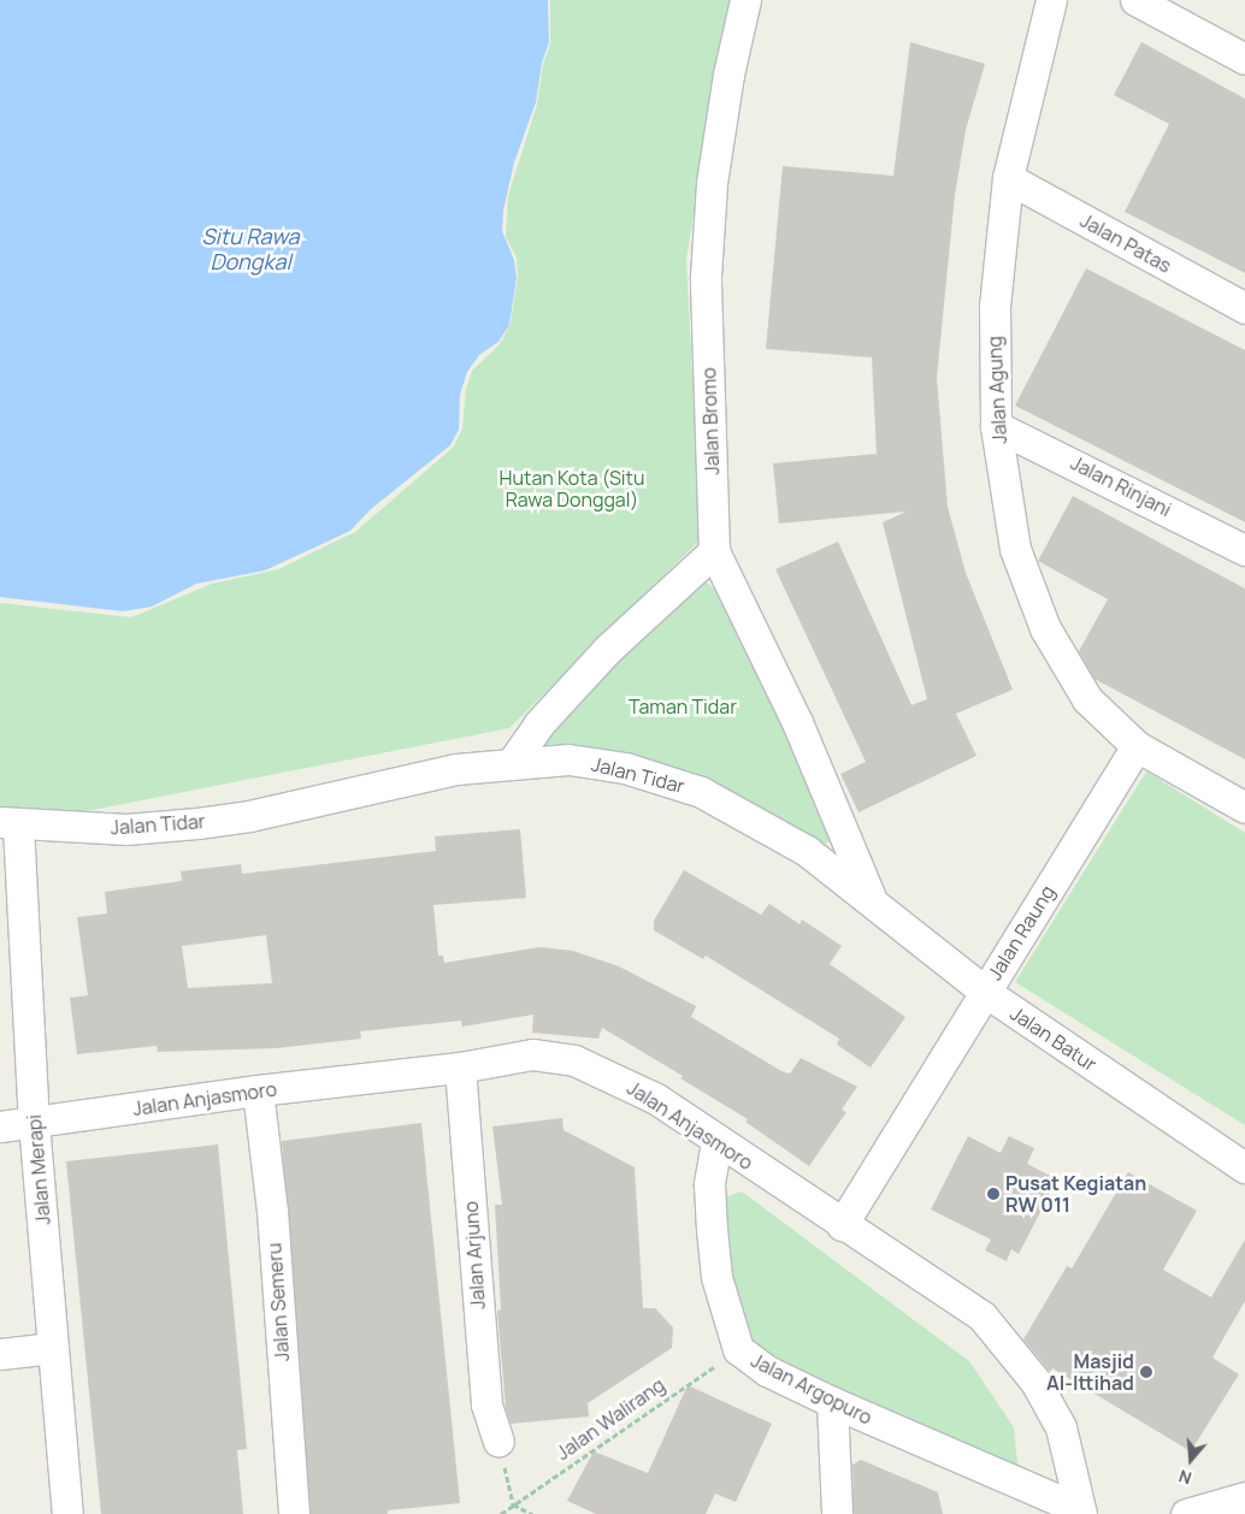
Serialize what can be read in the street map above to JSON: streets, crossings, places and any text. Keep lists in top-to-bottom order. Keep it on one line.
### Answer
{"streets":{"street":["Jalan Patas","Jalan Agung","Jalan Bromo","Jalan Rinjani","Jalan Tidar","Jalan Raung","Jalan Batur","Jalan Anjasmoro","Jalan Merapi","Jalan Arjuno","Jalan Semeru","Jalan Argopuro"],"path":["Jalan Walirang"]},"crossings":[["Jalan Patas","Jalan Agung"],["Jalan Agung","Jalan Rinjani"],["Jalan Agung","Jalan Raung"],["Jalan Tidar","Jalan Batur"],["Jalan Tidar","Jalan Merapi"],["Jalan Raung","Jalan Batur"],["Jalan Raung","Jalan Anjasmoro"],["Jalan Anjasmoro","Jalan Merapi"],["Jalan Anjasmoro","Jalan Arjuno"],["Jalan Anjasmoro","Jalan Semeru"],["Jalan Anjasmoro","Jalan Argopuro"],["Jalan Argopuro","Jalan Walirang"]],"water":["Situ Rawa Dongkal"],"parks":["Hutan Kota (Situ Rawa Donggal)","Taman Tidar"],"places":["Pusat Kegiatan RW 011","Masjid Al-Ittihad"],"north":"bottom"}
